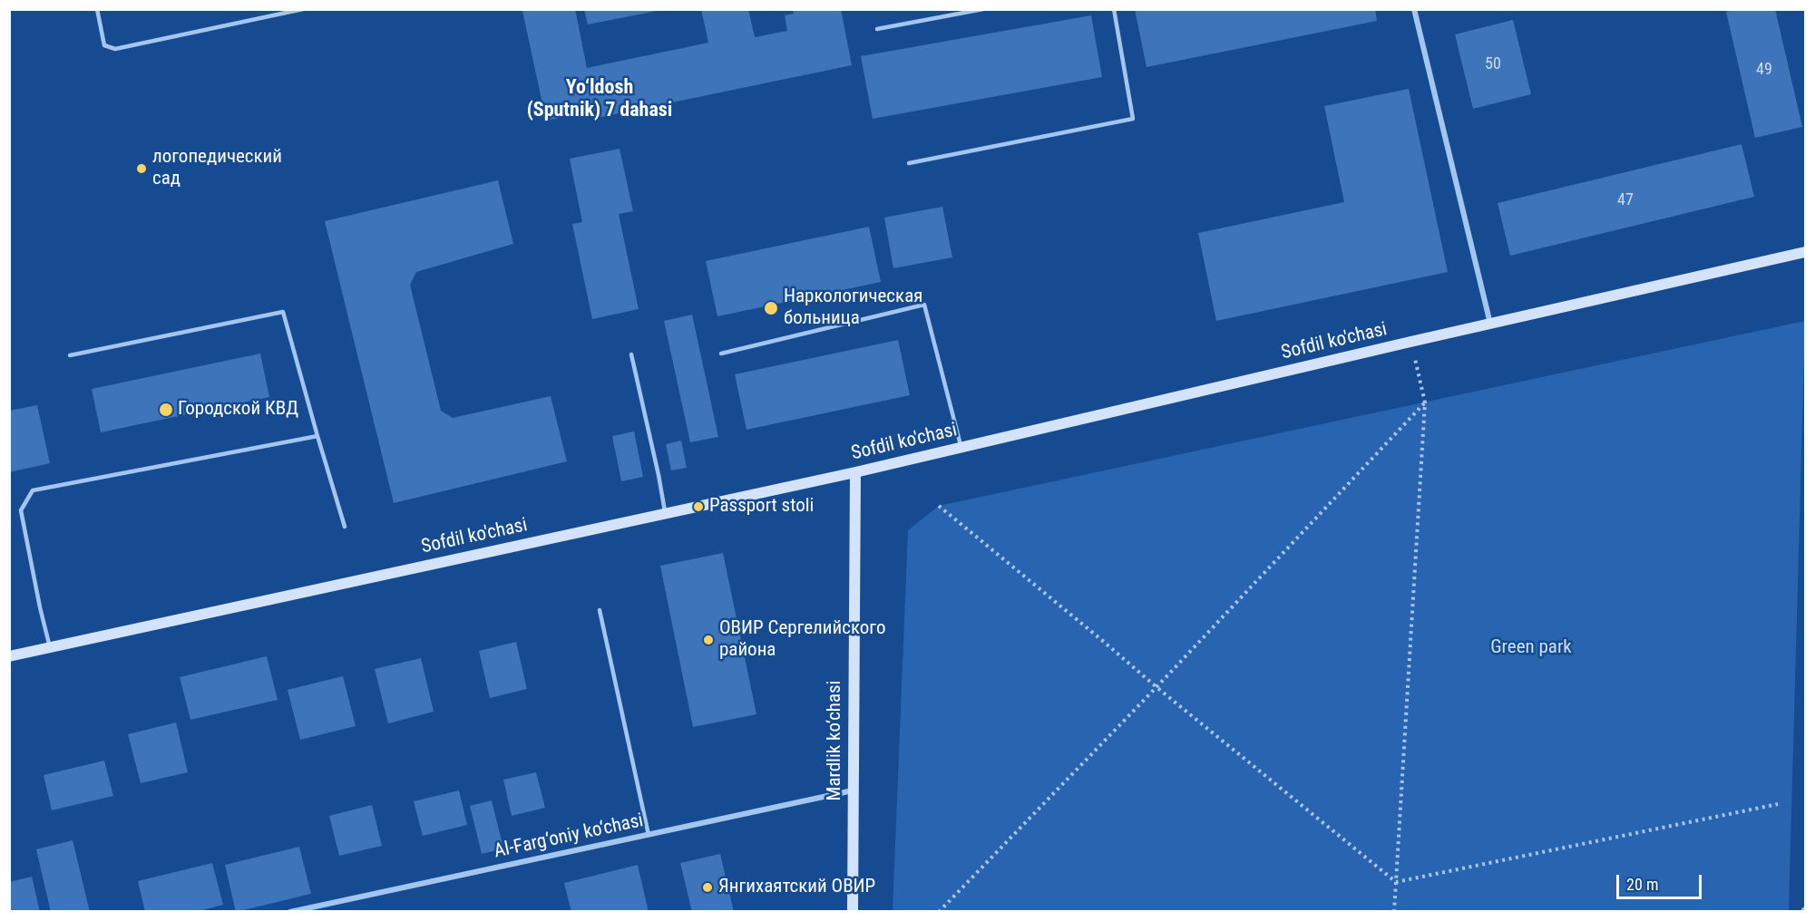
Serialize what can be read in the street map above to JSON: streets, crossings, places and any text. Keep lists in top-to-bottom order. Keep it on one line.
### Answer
{"streets":{"street":["Sofdil ko'chasi","Mardlik ko‘chasi","Al-Farg‘oniy ko‘chasi"]},"crossings":[["Sofdil ko'chasi","Mardlik ko‘chasi"],["Mardlik ko‘chasi","Al-Farg‘oniy ko‘chasi"]],"districts":["Yo‘ldosh (Sputnik) 7 dahasi"],"parks":["Green park"],"places":["логопедический сад","Наркологическая больница","Городской КВД","Passport stoli","ОВИР Сергелийского района","Янгихаятский ОВИР"],"house_numbers":["50","49","47"],"scale_bar":"20 m"}
